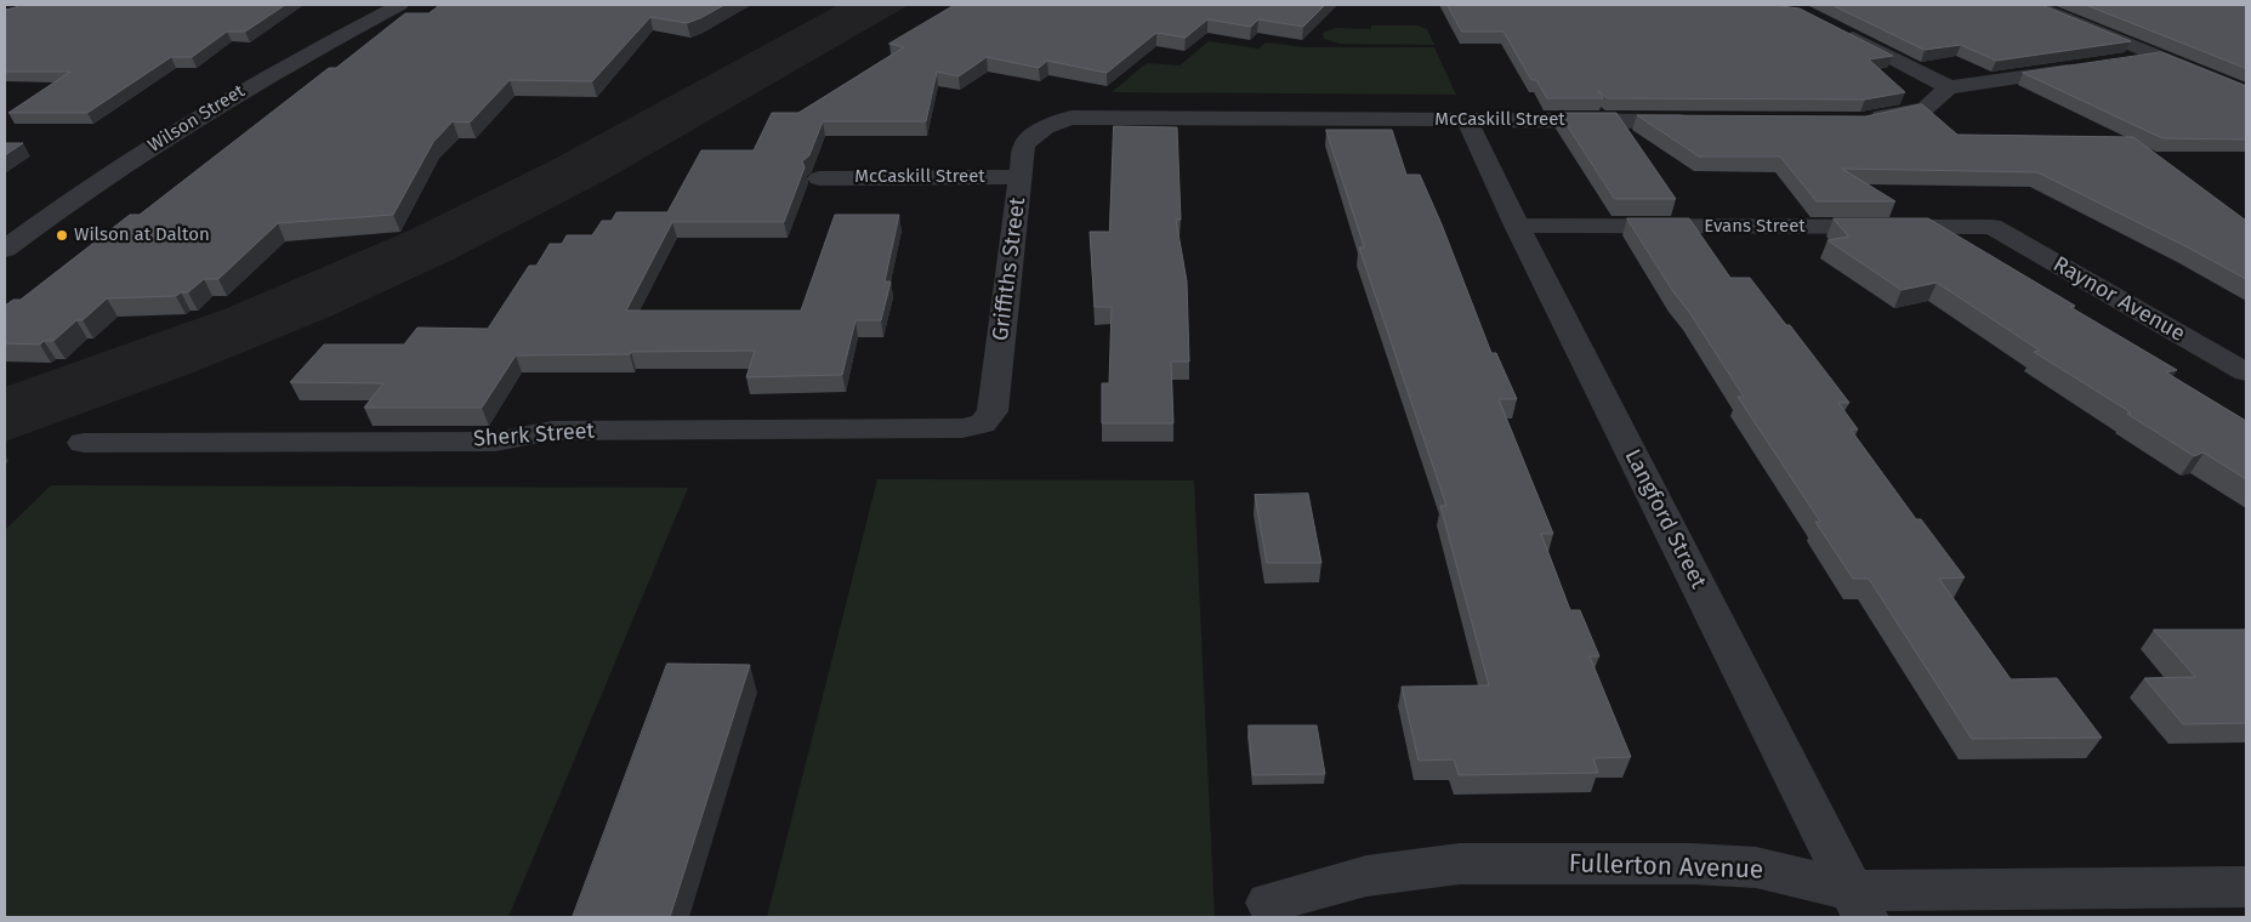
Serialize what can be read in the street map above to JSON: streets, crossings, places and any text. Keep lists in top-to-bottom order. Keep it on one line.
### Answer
{"streets":{"street":["Wilson Street","McCaskill Street","Evans Street","Griffiths Street","Raynor Avenue","Sherk Street","Langford Street","Fullerton Avenue"]},"crossings":[["McCaskill Street","Griffiths Street"],["McCaskill Street","Langford Street"],["Evans Street","Raynor Avenue"],["Evans Street","Langford Street"],["Griffiths Street","Sherk Street"],["Langford Street","Fullerton Avenue"]],"places":["Wilson at Dalton"]}
